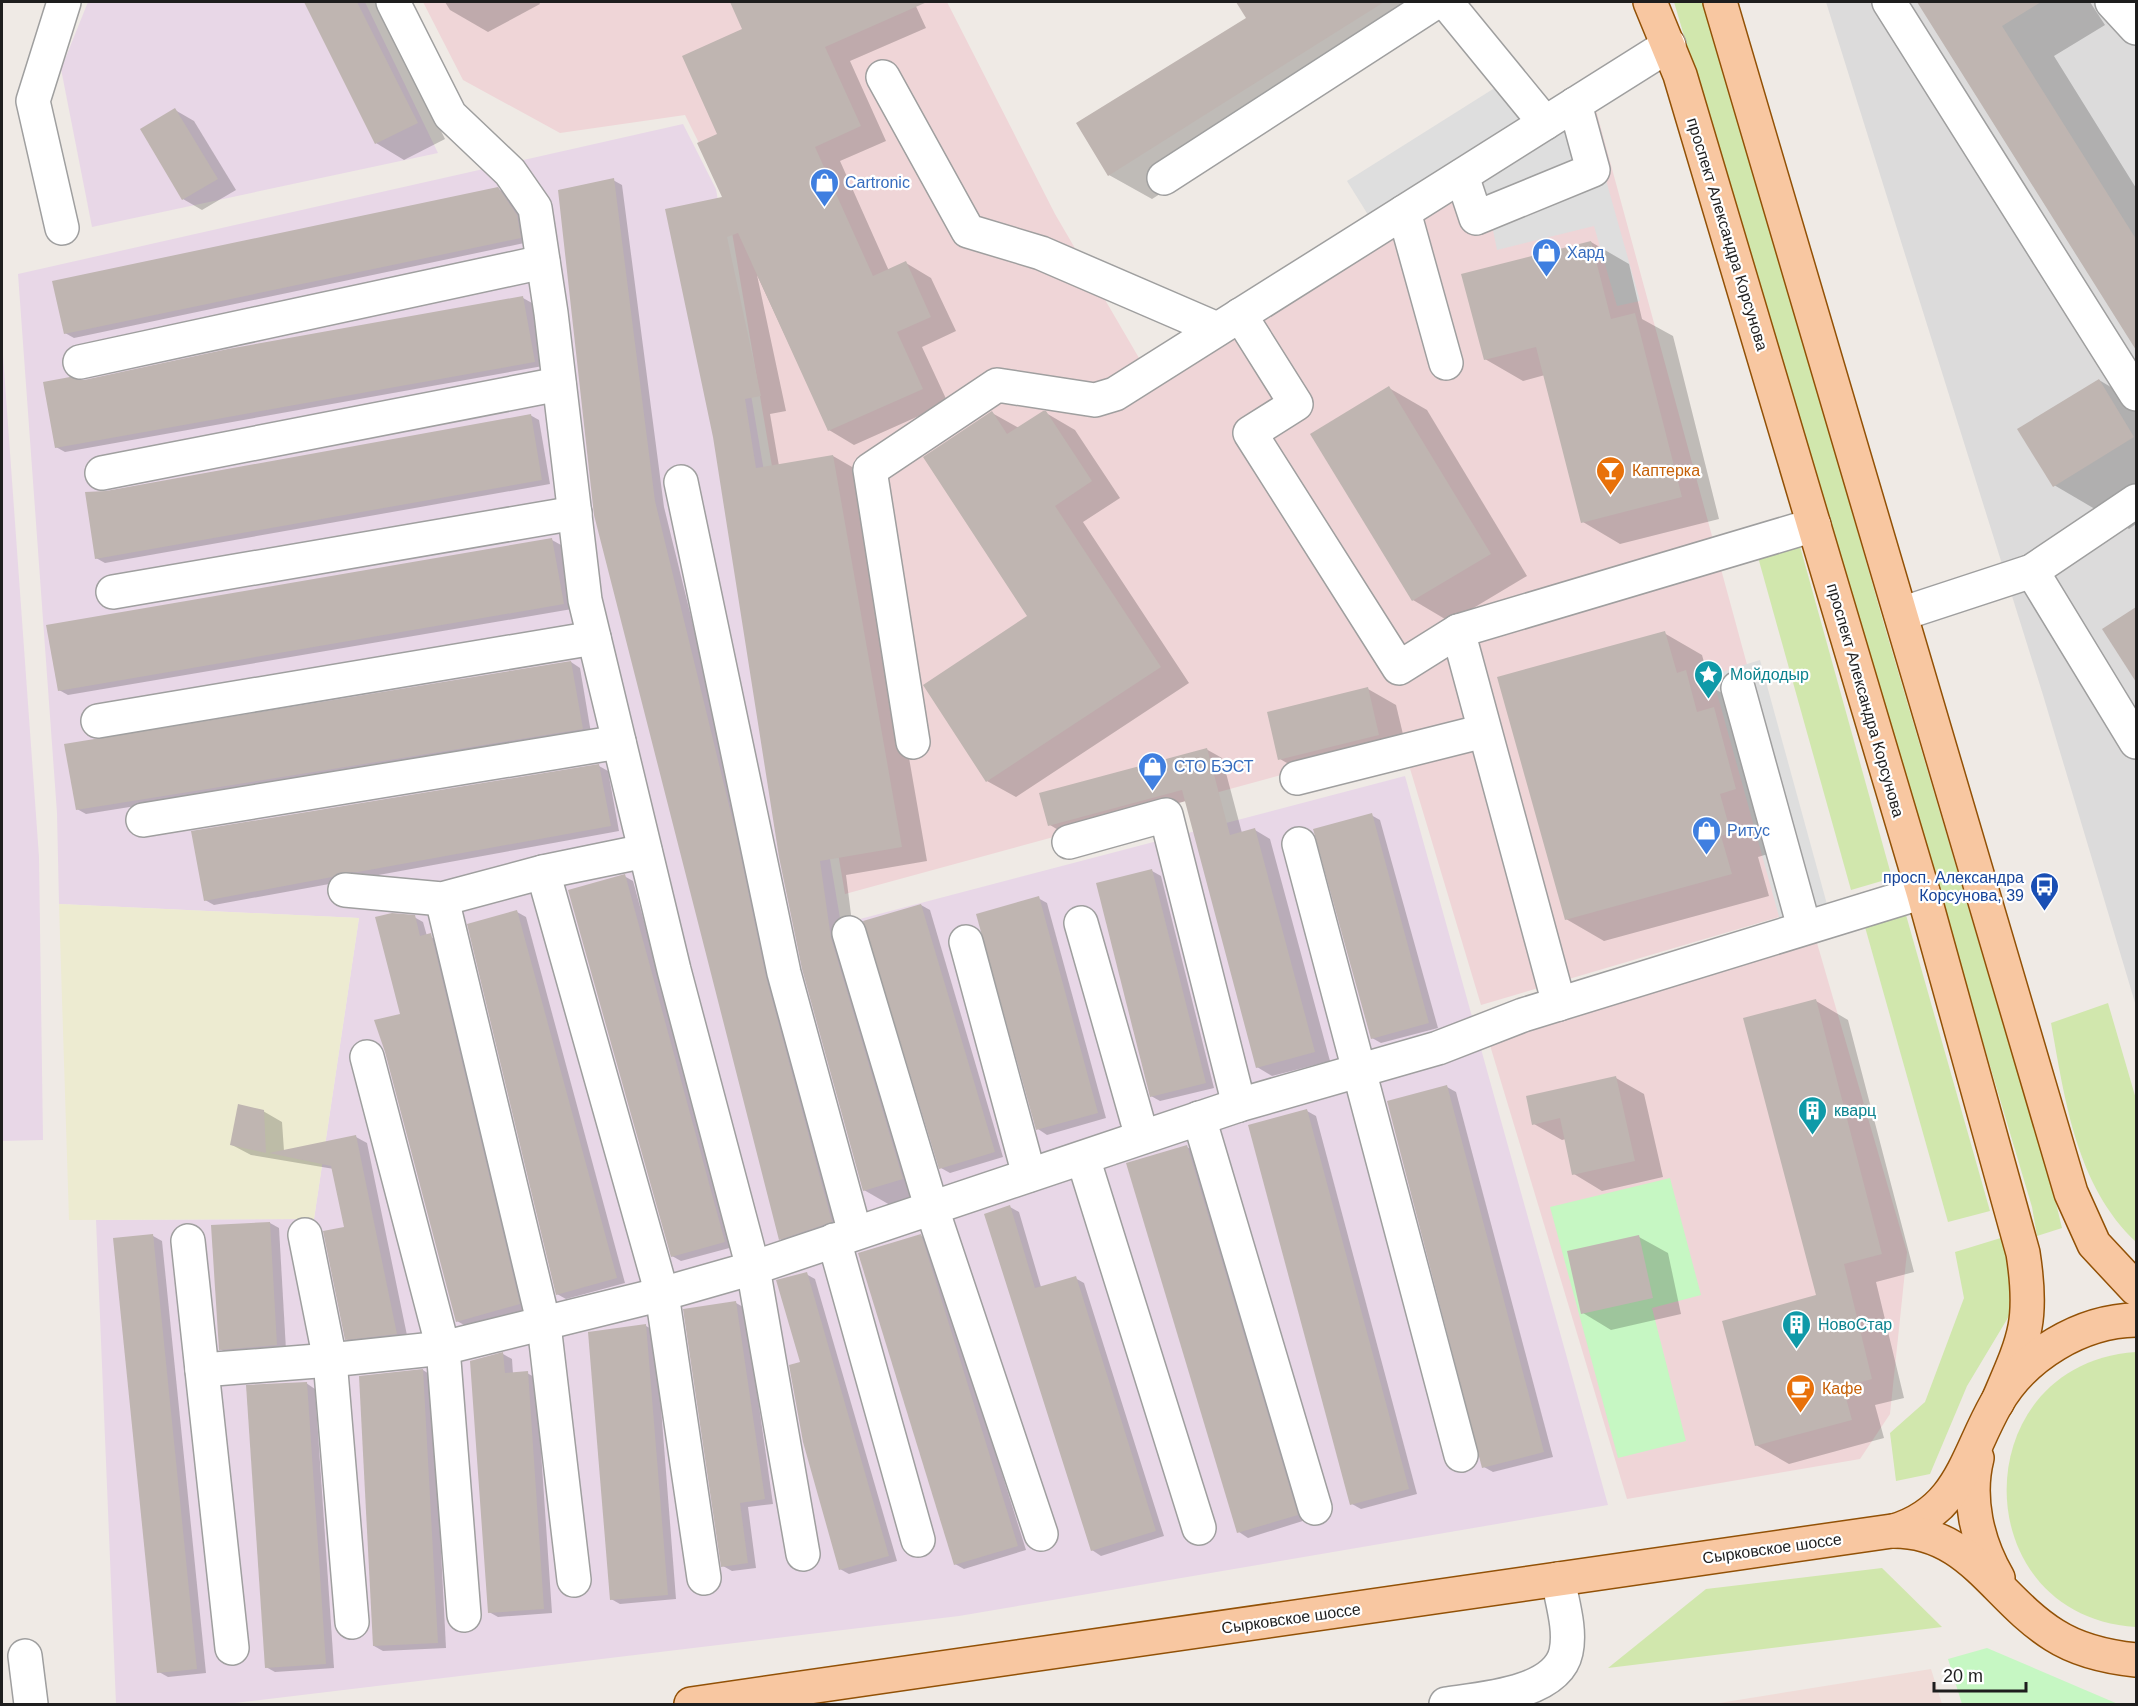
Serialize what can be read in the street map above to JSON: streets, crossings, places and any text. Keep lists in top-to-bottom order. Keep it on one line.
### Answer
{"streets":{"main road":["проспект Александра Корсунова","Сырковское шоссе"]},"places":{"shop":["Cartronic","Хард","СТО БЭСТ","Ритус"],"bar":["Каптерка"],"place":["Мойдодыр"],"bus stop":["просп. Александра Корсунова, 39"],"building":["кварц","НовоСтар"],"cafe":["Кафе"]},"scale_bar":"20 m"}
